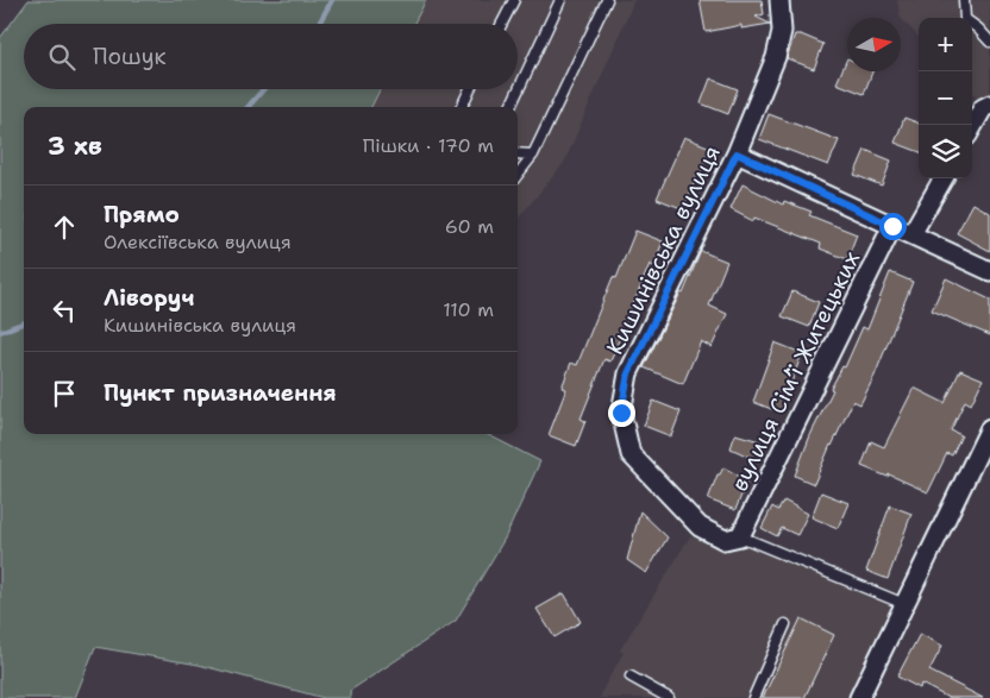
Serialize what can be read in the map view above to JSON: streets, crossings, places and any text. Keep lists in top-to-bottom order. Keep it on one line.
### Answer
{"streets":{"street":["Кишинівська вулиця","вулиця Сімʼї Житецьких"]},"crossings":[["Кишинівська вулиця","вулиця Сімʼї Житецьких"]],"north":"right","page":{"map_buttons":["+","−"],"search":"Пошук","heading":["3 хв","Пішки · 170 m"],"list":[["Прямо","Олексіївська вулиця","60 m"],["Ліворуч","Кишинівська вулиця","110 m"],"Пункт призначення"]}}
